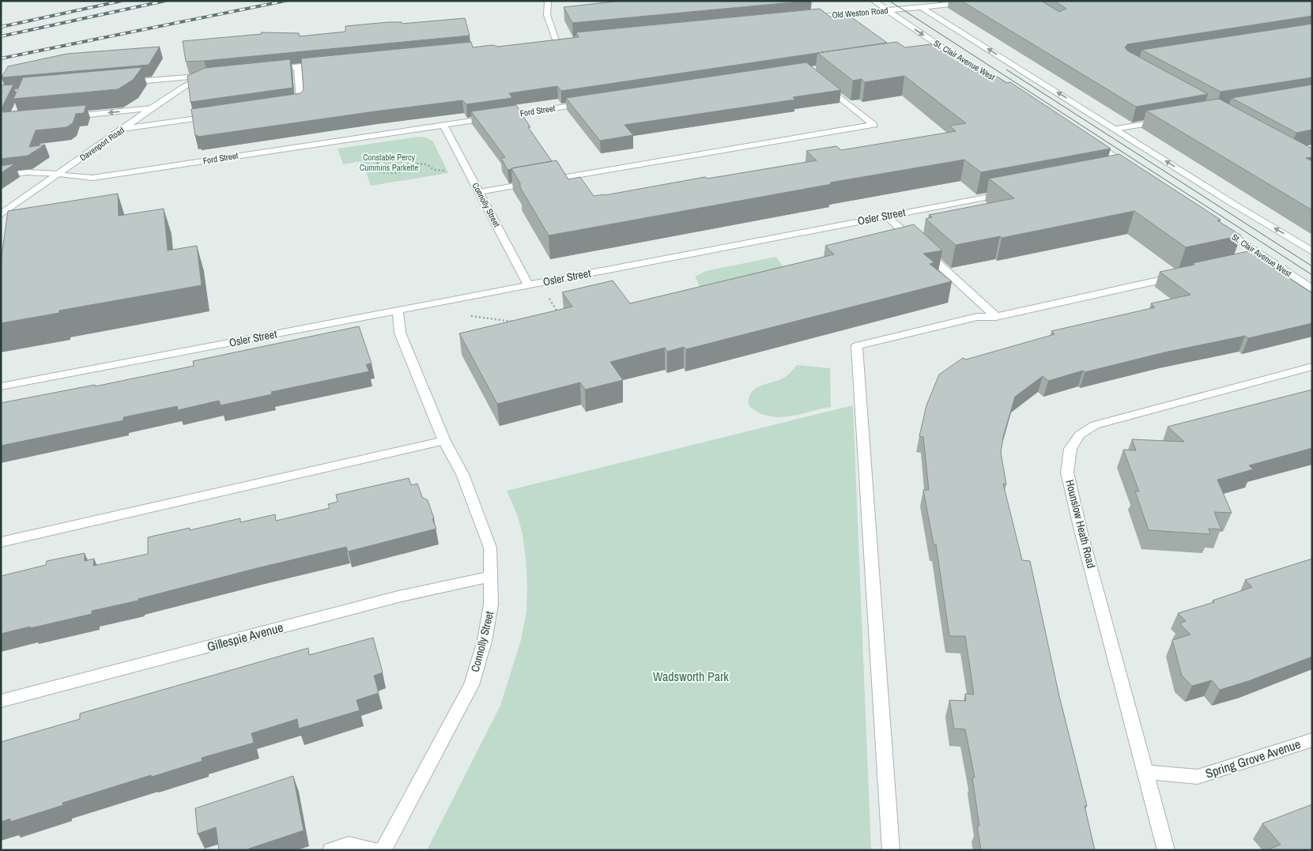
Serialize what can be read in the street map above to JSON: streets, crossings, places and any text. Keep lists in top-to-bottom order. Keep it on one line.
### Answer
{"streets":{"street":["Old Weston Road","St. Clair Avenue West","Ford Street","Davenport Road","Connolly Street","Osler Street","Hounslow Heath Road","Gillespie Avenue","Spring Grove Avenue"]},"crossings":[["Old Weston Road","St. Clair Avenue West"],["Ford Street","Davenport Road"],["Ford Street","Connolly Street"],["Connolly Street","Osler Street"],["Connolly Street","Gillespie Avenue"],["Hounslow Heath Road","Spring Grove Avenue"]],"parks":["Constable Percy Cummins Parkette","Wadsworth Park"]}
